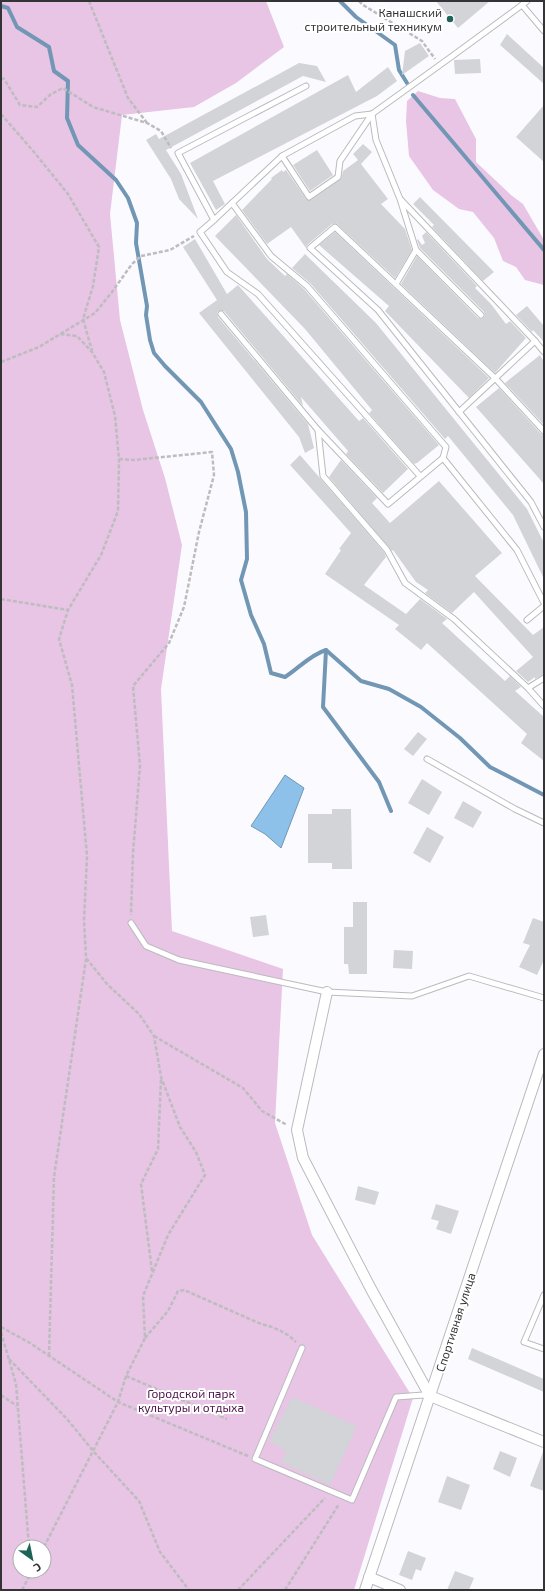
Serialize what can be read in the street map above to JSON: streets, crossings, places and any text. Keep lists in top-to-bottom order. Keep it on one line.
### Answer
{"streets":{"street":["Спортивная улица"]},"parks":["Городской парк культуры и отдыха"],"places":["Канашский строительный техникум"],"north":"bottom right"}
